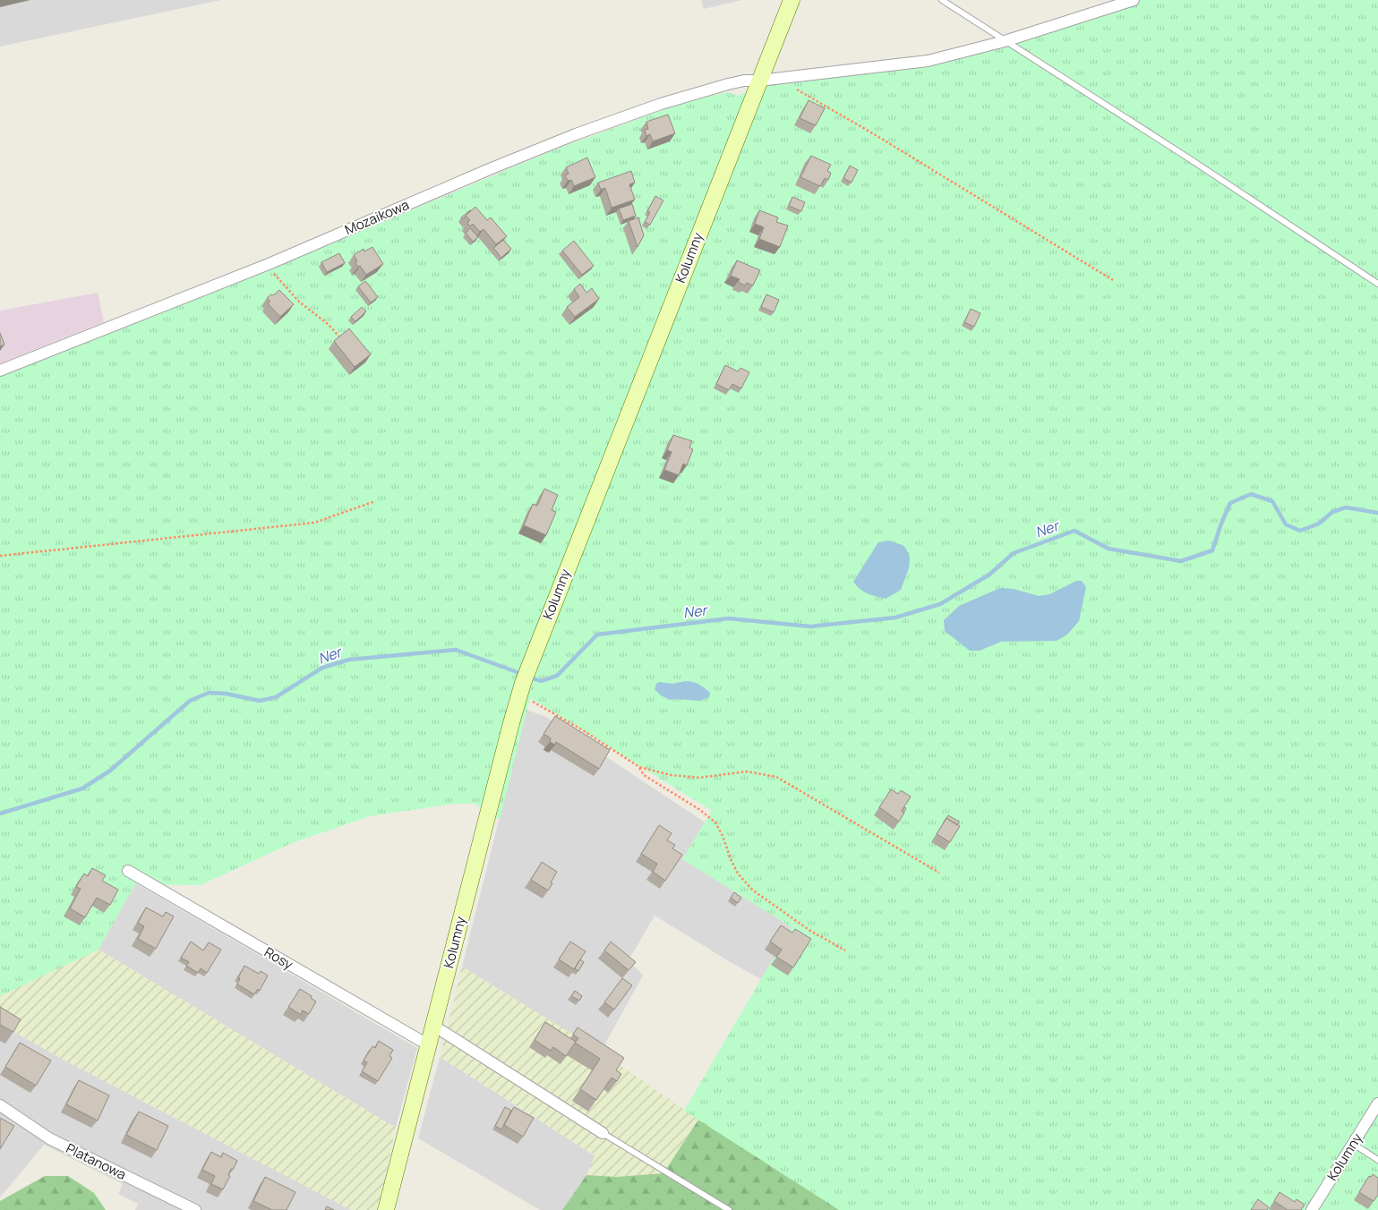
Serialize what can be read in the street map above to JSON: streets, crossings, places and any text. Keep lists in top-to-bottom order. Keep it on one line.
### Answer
{"streets":{"street":["Mozaikowa","Kolumny","Rosy","Platanowa"]},"crossings":[["Mozaikowa","Kolumny"],["Kolumny","Rosy"]],"water":["Ner"]}
